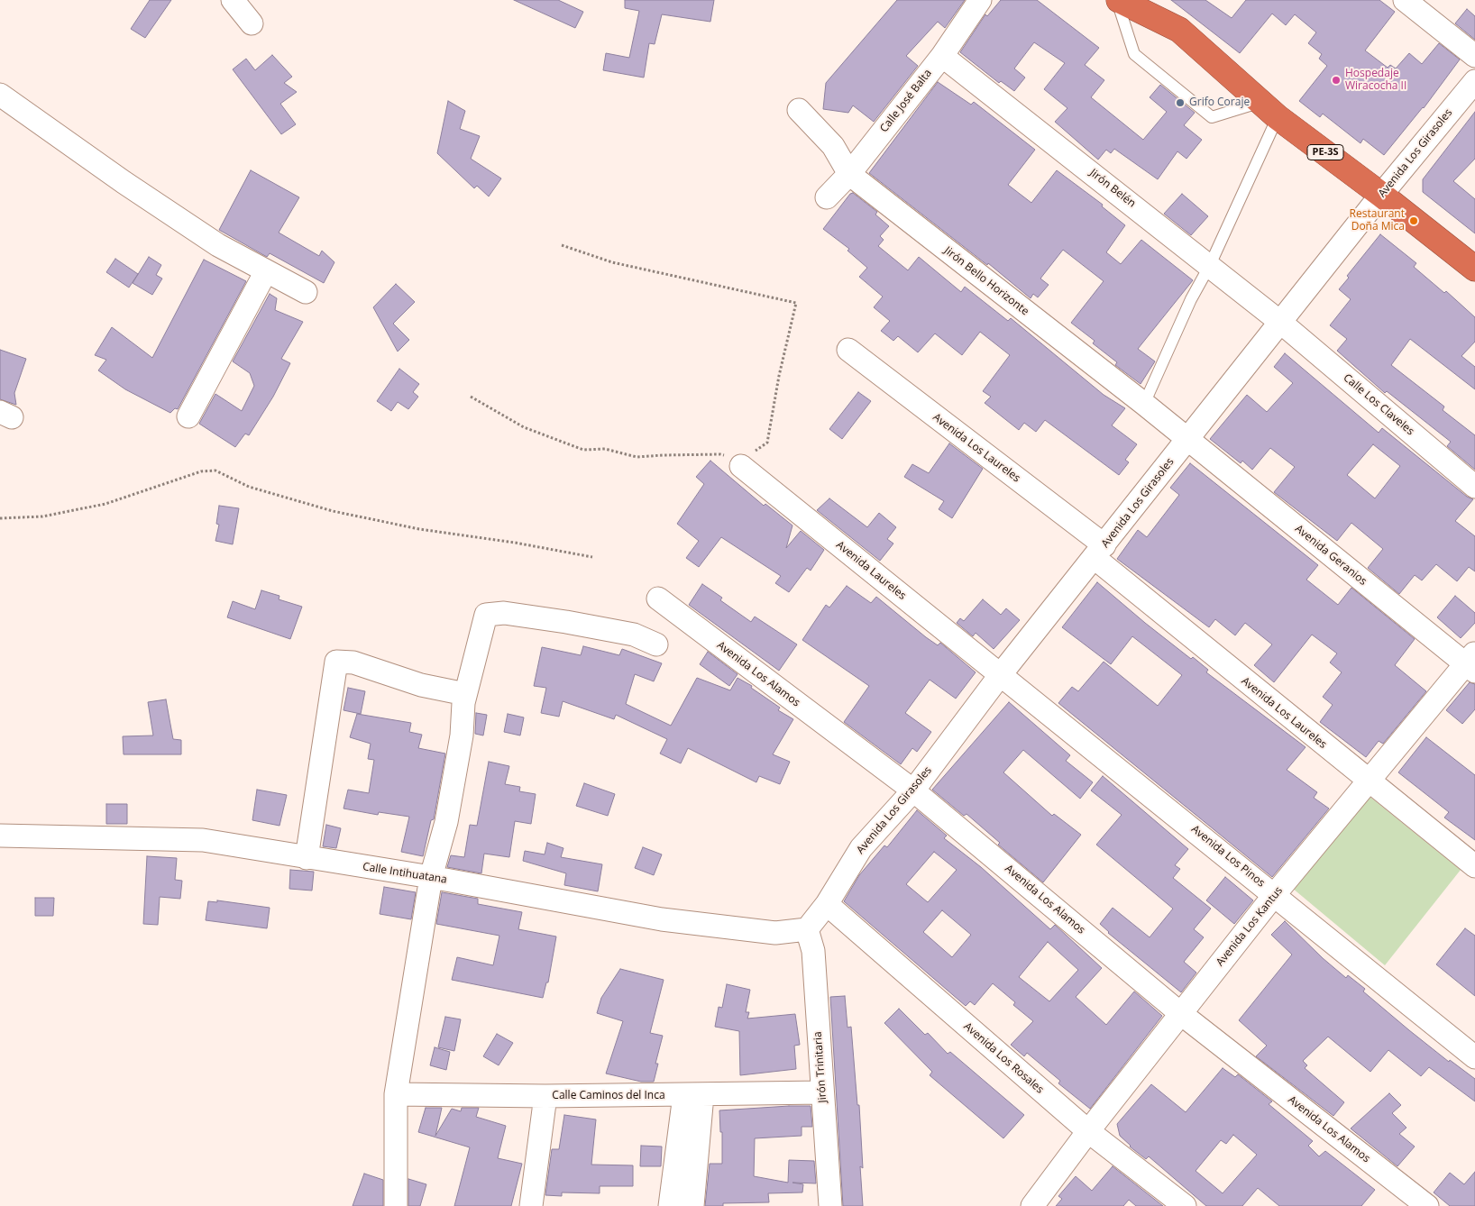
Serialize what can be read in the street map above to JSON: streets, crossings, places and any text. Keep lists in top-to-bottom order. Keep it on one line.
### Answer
{"streets":{"highway":["PE-3S"],"street":["Calle José Balta","Avenida Los Girasoles","Jirón Belén","Jirón Bello Horizonte","Calle Los Claveles","Avenida Los Laureles","Avenida Geranios","Avenida Laureles","Avenida Los Alamos","Avenida Los Pinos","Calle Intihuatana","Avenida Los Kantus","Avenida Los Rosales","Jirón Trinitaria","Calle Caminos del Inca"]},"crossings":[["Calle José Balta","Jirón Belén"],["Calle José Balta","Jirón Bello Horizonte"],["PE-3S","Avenida Los Girasoles"],["Avenida Los Girasoles","Jirón Belén"],["Avenida Los Girasoles","Jirón Bello Horizonte"],["Avenida Los Girasoles","Calle Los Claveles"],["Avenida Los Girasoles","Avenida Los Laureles"],["Avenida Los Girasoles","Avenida Geranios"],["Avenida Los Girasoles","Avenida Laureles"],["Avenida Los Girasoles","Avenida Los Alamos"],["Avenida Los Girasoles","Avenida Los Pinos"],["Avenida Los Girasoles","Calle Intihuatana"],["Avenida Los Girasoles","Avenida Los Rosales"],["Avenida Los Girasoles","Jirón Trinitaria"],["Jirón Belén","Calle Los Claveles"],["Jirón Bello Horizonte","Avenida Geranios"],["Avenida Los Laureles","Avenida Los Kantus"],["Avenida Geranios","Avenida Los Kantus"],["Avenida Laureles","Avenida Los Pinos"],["Avenida Los Alamos","Avenida Los Kantus"],["Avenida Los Pinos","Avenida Los Kantus"],["Calle Intihuatana","Jirón Trinitaria"],["Avenida Los Kantus","Avenida Los Rosales"],["Jirón Trinitaria","Calle Caminos del Inca"]],"places":["Hospedaje Wiracocha II","Grifo Coraje","Restaurant Doña Mica"]}
